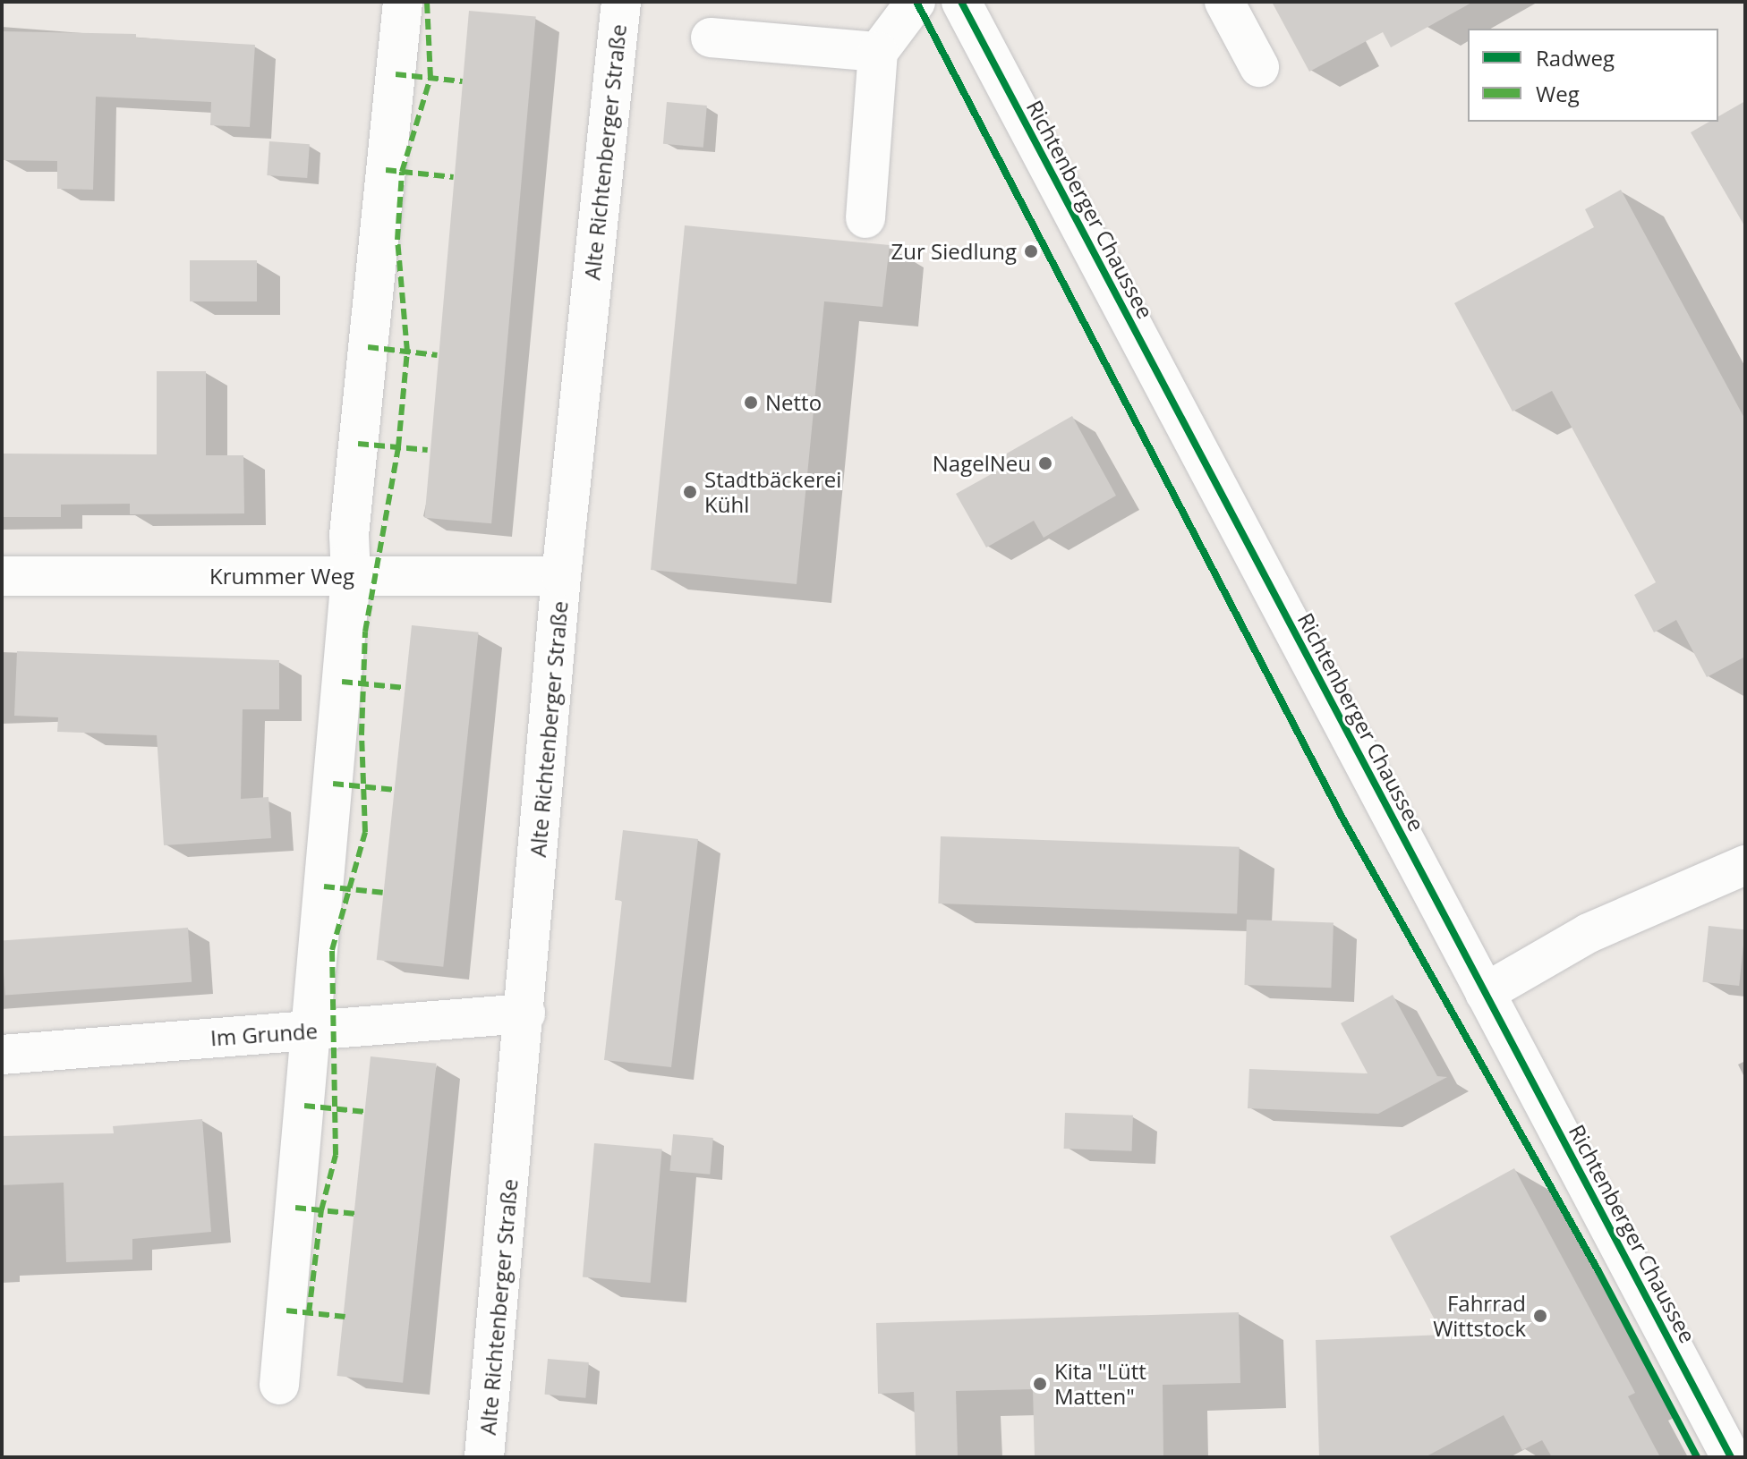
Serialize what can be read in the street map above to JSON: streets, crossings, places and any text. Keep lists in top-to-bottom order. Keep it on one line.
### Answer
{"streets":{"street":["Alte Richtenberger Straße","Richtenberger Chaussee","Krummer Weg","Im Grunde"]},"crossings":[["Alte Richtenberger Straße","Krummer Weg"],["Alte Richtenberger Straße","Im Grunde"]],"places":["Zur Siedlung","Netto","NagelNeu","Stadtbäckerei Kühl","Fahrrad Wittstock","Kita \"Lütt Matten\""],"legend":["Radweg","Weg"]}
